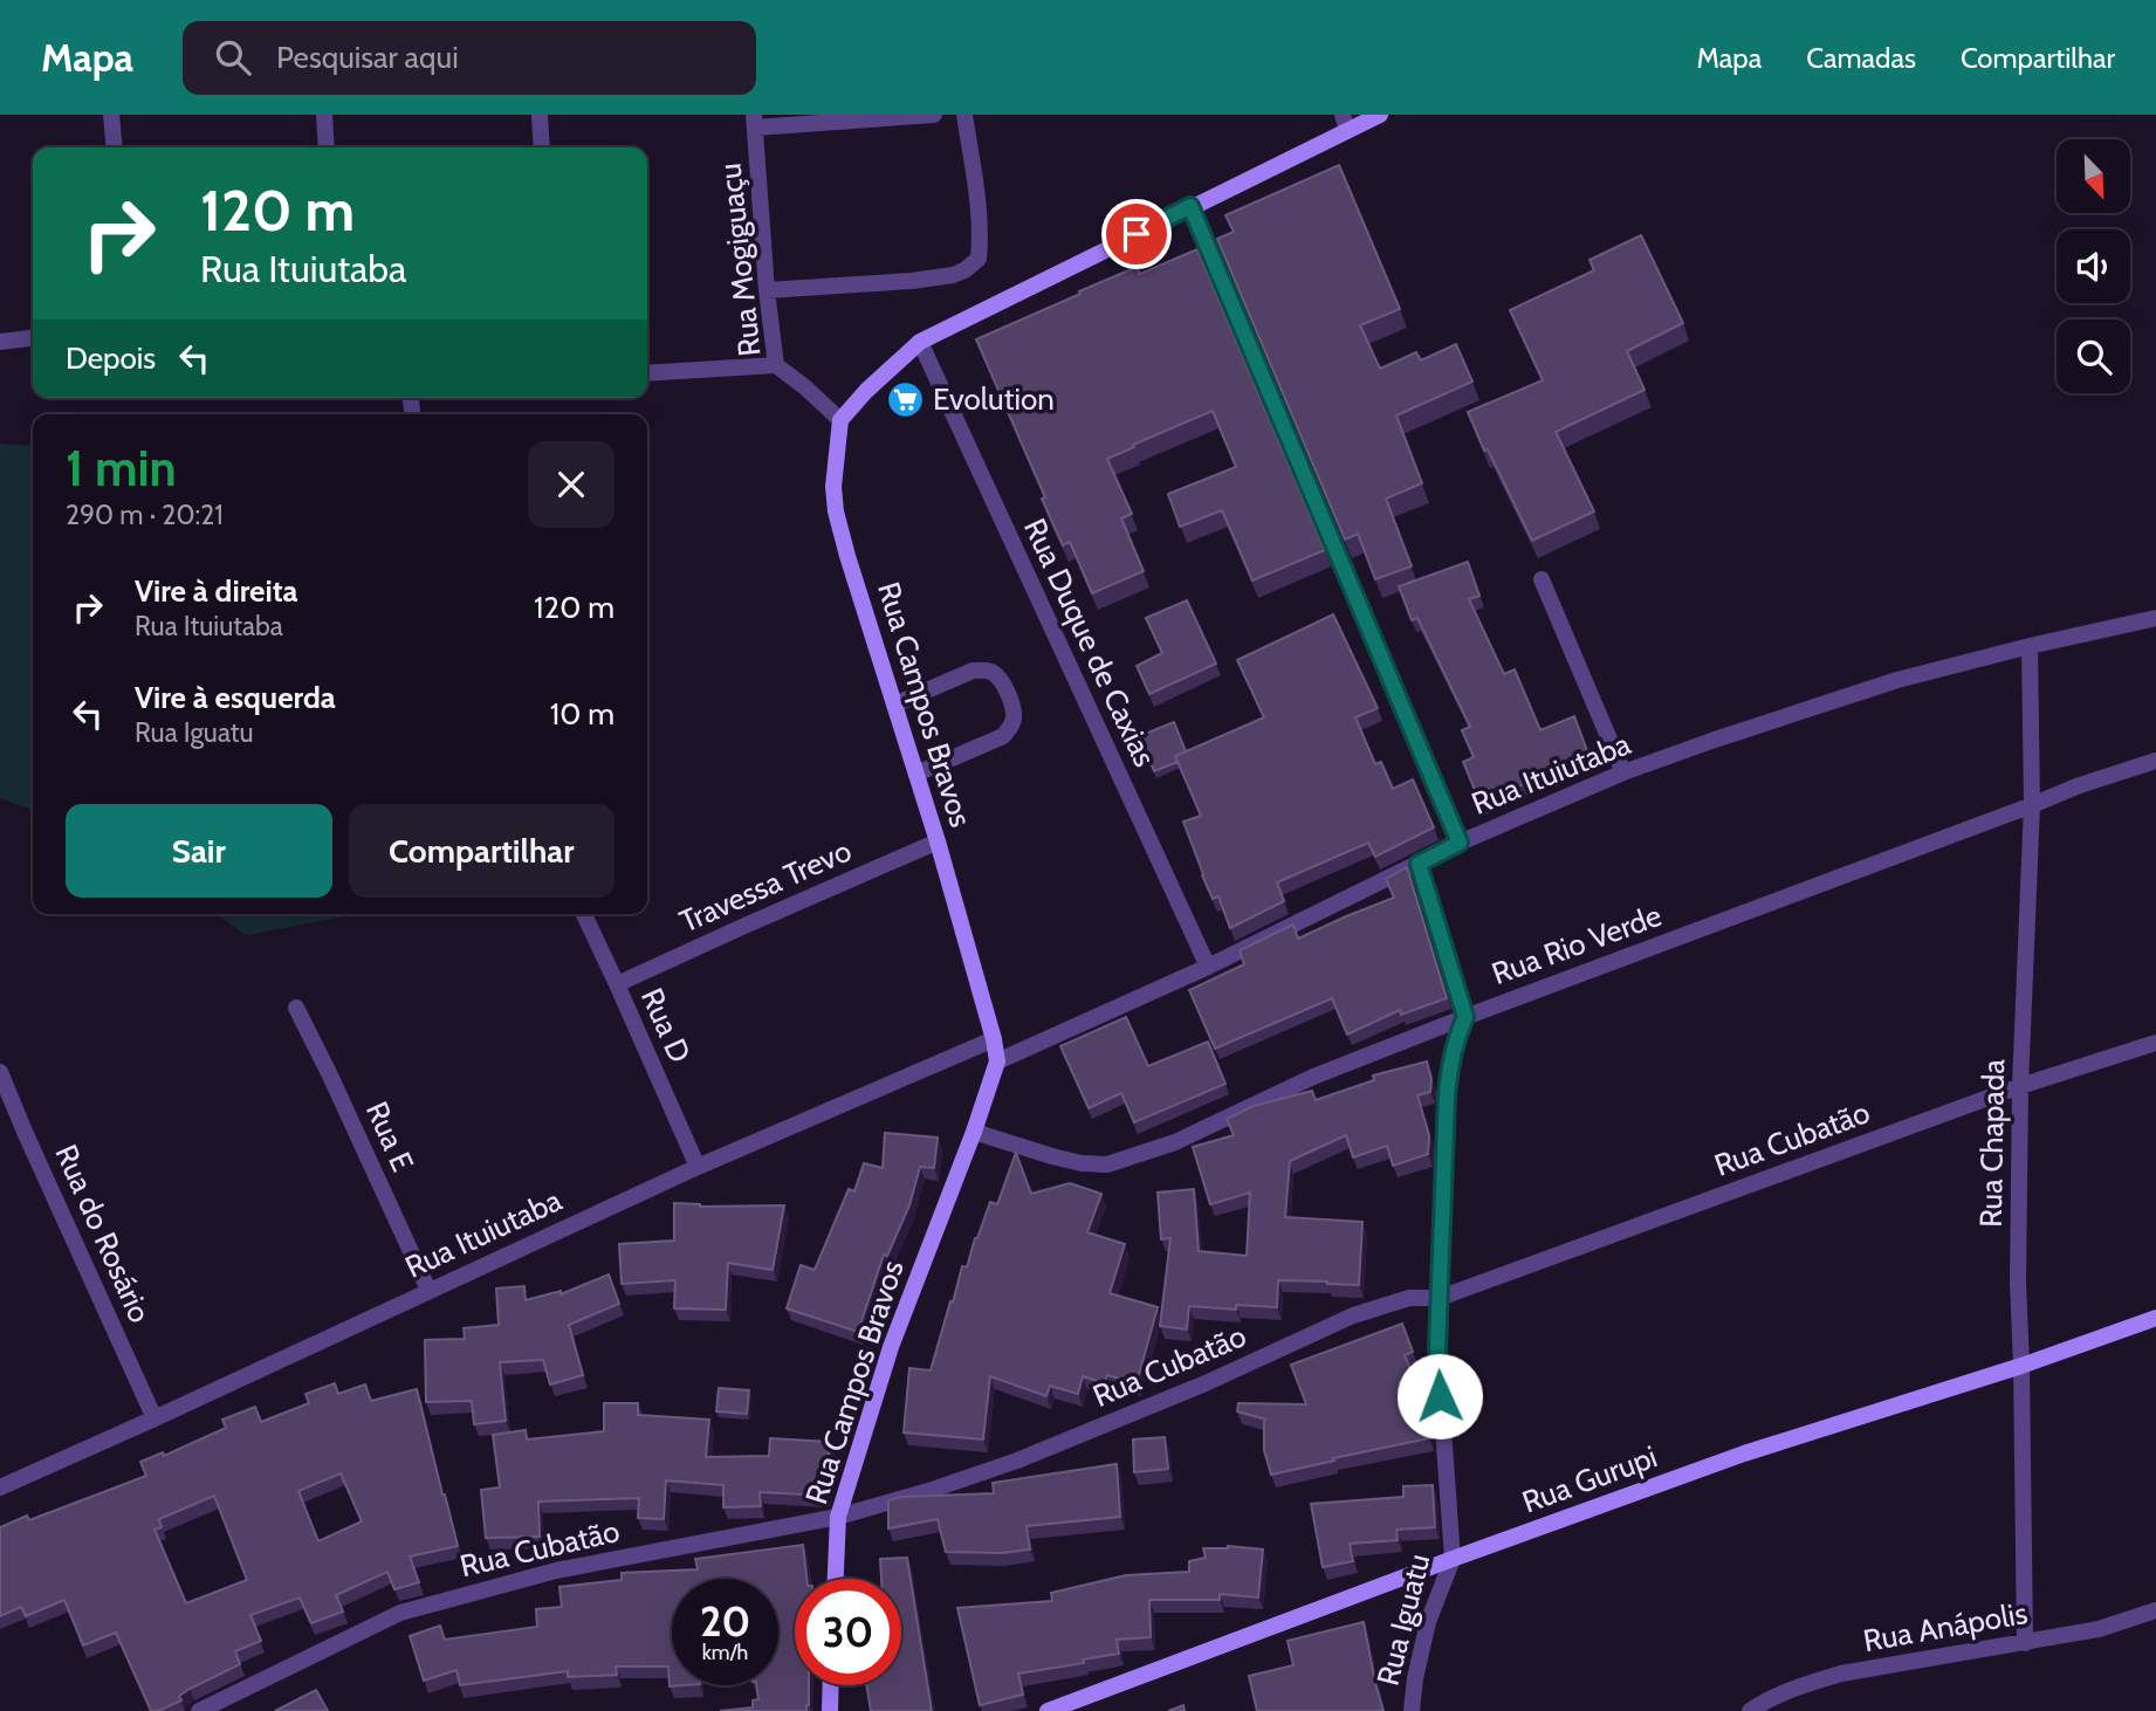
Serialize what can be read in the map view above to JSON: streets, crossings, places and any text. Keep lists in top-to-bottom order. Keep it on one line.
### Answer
{"streets":{"street":["Rua Mogiguaçu","Rua Duque de Caxias","Rua Campos Bravos","Rua Ituiutaba","Travessa Trevo","Rua Rio Verde","Rua D","Rua E","Rua Cubatão","Rua Chapada","Rua do Rosário","Rua Gurupi","Rua Iguatu","Rua Anápolis"]},"crossings":[["Rua Mogiguaçu","Rua Campos Bravos"],["Rua Duque de Caxias","Rua Ituiutaba"],["Rua Campos Bravos","Rua Ituiutaba"],["Rua Campos Bravos","Travessa Trevo"],["Rua Campos Bravos","Rua Rio Verde"],["Rua Campos Bravos","Rua Cubatão"],["Rua Ituiutaba","Rua D"],["Rua Ituiutaba","Rua E"],["Rua Ituiutaba","Rua Chapada"],["Rua Ituiutaba","Rua do Rosário"],["Travessa Trevo","Rua D"],["Rua Rio Verde","Rua Chapada"],["Rua Rio Verde","Rua Iguatu"],["Rua Cubatão","Rua Chapada"],["Rua Cubatão","Rua Iguatu"],["Rua Chapada","Rua Gurupi"],["Rua Chapada","Rua Anápolis"],["Rua Gurupi","Rua Iguatu"]],"places":{"supermarket":["Evolution"]},"north":"bottom right","page":{"header":"Mapa","search":"Pesquisar aqui","nav":["Mapa","Camadas","Compartilhar"],"turn":["120 m","Rua Ituiutaba"],"then":"Depois","heading":["1 min","290 m · 20:21"],"list":[{"name":"Vire à direita","note":"Rua Ituiutaba","value":"120 m"},{"name":"Vire à esquerda","note":"Rua Iguatu","value":"10 m"}],"buttons":["Sair","Compartilhar"],"speed":"20 km/h","limit":"30"}}
